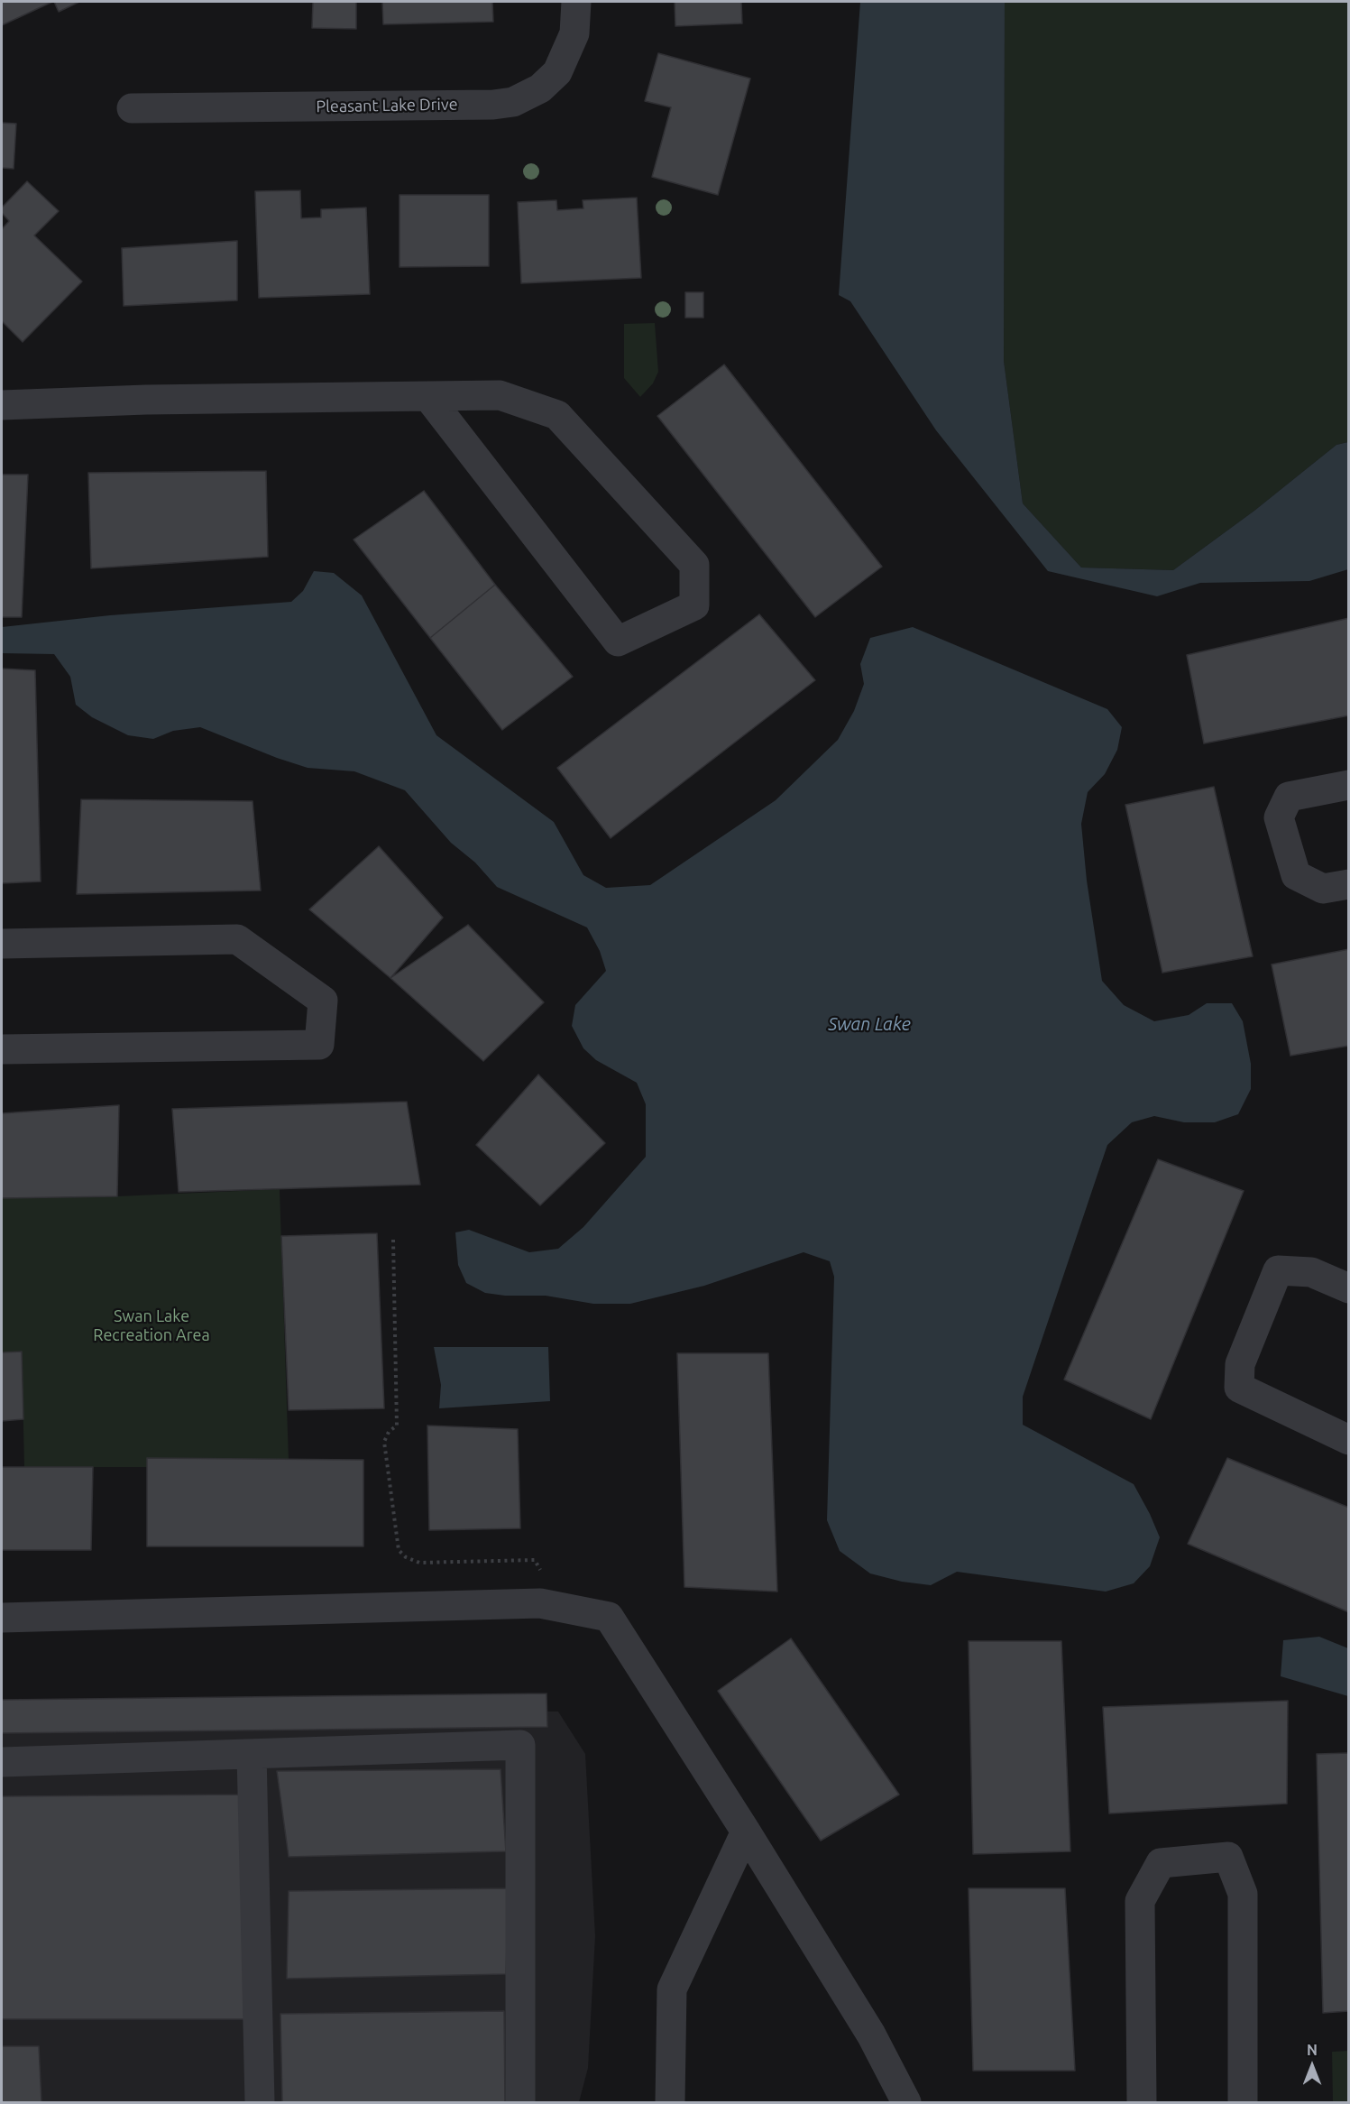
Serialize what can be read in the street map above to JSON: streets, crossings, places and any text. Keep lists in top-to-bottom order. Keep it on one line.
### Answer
{"streets":{"street":["Pleasant Lake Drive"]},"water":["Swan Lake"],"parks":["Swan Lake Recreation Area"],"north":"top"}
